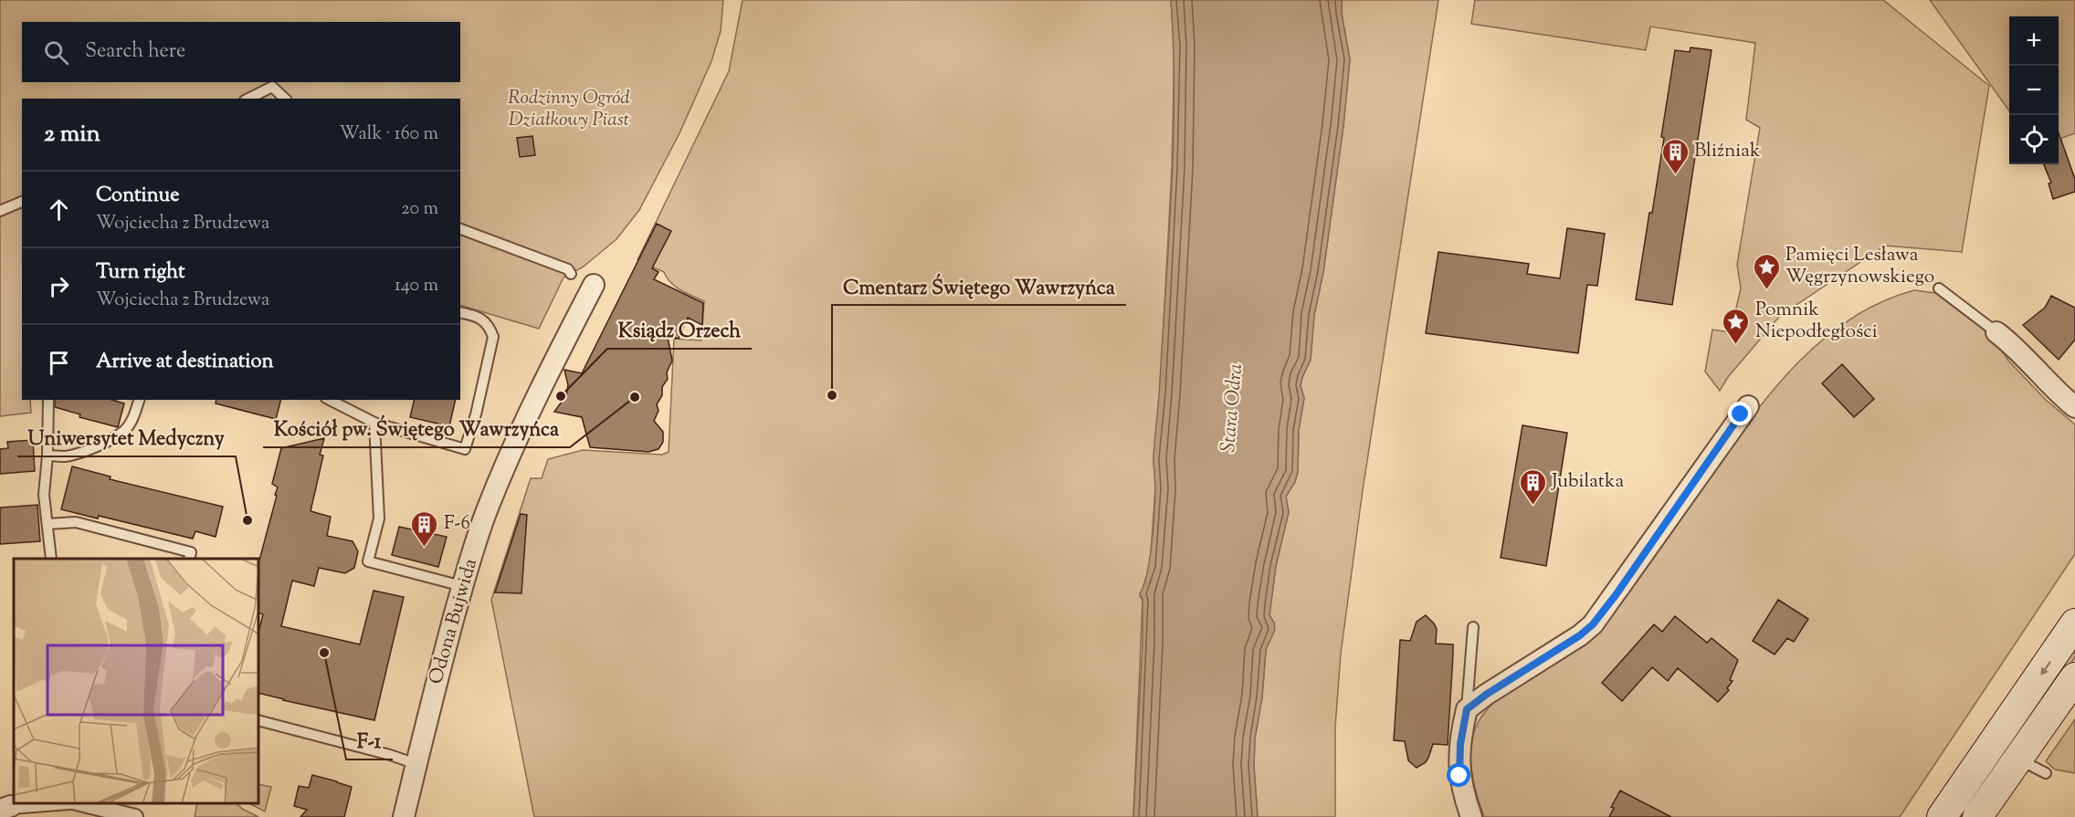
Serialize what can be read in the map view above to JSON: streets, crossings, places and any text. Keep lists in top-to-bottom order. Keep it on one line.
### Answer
{"streets":{"street":["Odona Bujwida"]},"water":["Stara Odra"],"parks":["Rodzinny Ogród Działkowy Piast"],"places":{"building":["Bliźniak","Jubilatka","F-6"],"place":["Pamięci Lesława Węgrzynowskiego","Pomnik Niepodłegłości"],"other":["Cmentarz Świętego Wawrzyńca","Ksiądz Orzech","Kościół pw. Świętego Wawrzyńca","Uniwersytet Medyczny","F-1"]},"page":{"map_buttons":["+","−"],"search":"Search here","heading":["2 min","Walk · 160 m"],"list":[["Continue","Wojciecha z Brudzewa","20 m"],["Turn right","Wojciecha z Brudzewa","140 m"],"Arrive at destination"]}}
